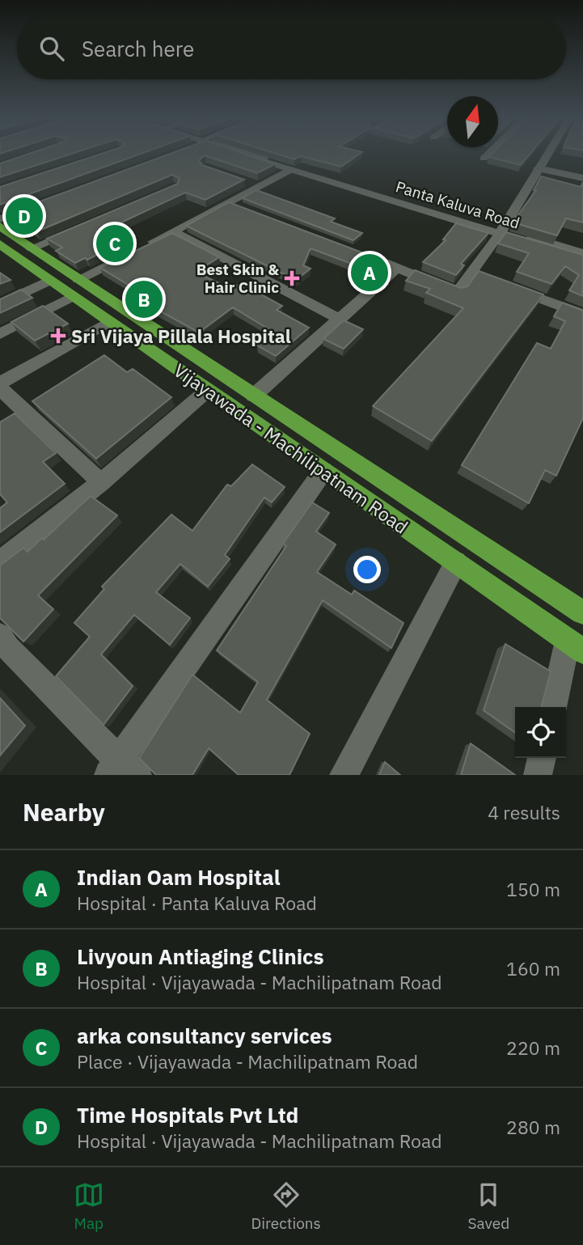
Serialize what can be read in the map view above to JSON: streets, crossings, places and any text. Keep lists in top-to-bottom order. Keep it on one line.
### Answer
{"streets":{"highway":["Vijayawada - Machilipatnam Road"],"street":["Panta Kaluva Road"]},"places":{"health":["Best Skin & Hair Clinic","Sri Vijaya Pillala Hospital"]},"north":"top","page":{"search":"Search here","pins":["D","C","A","B"],"heading":["Nearby","4 results"],"list":[{"mark":"A","name":"Indian Oam Hospital","note":"Hospital · Panta Kaluva Road","value":"150 m"},{"mark":"B","name":"Livyoun Antiaging Clinics","note":"Hospital · Vijayawada - Machilipatnam Road","value":"160 m"},{"mark":"C","name":"arka consultancy services","note":"Place · Vijayawada - Machilipatnam Road","value":"220 m"},{"mark":"D","name":"Time Hospitals Pvt Ltd","note":"Hospital · Vijayawada - Machilipatnam Road","value":"280 m"}],"nav":["Map","Directions","Saved"]}}
